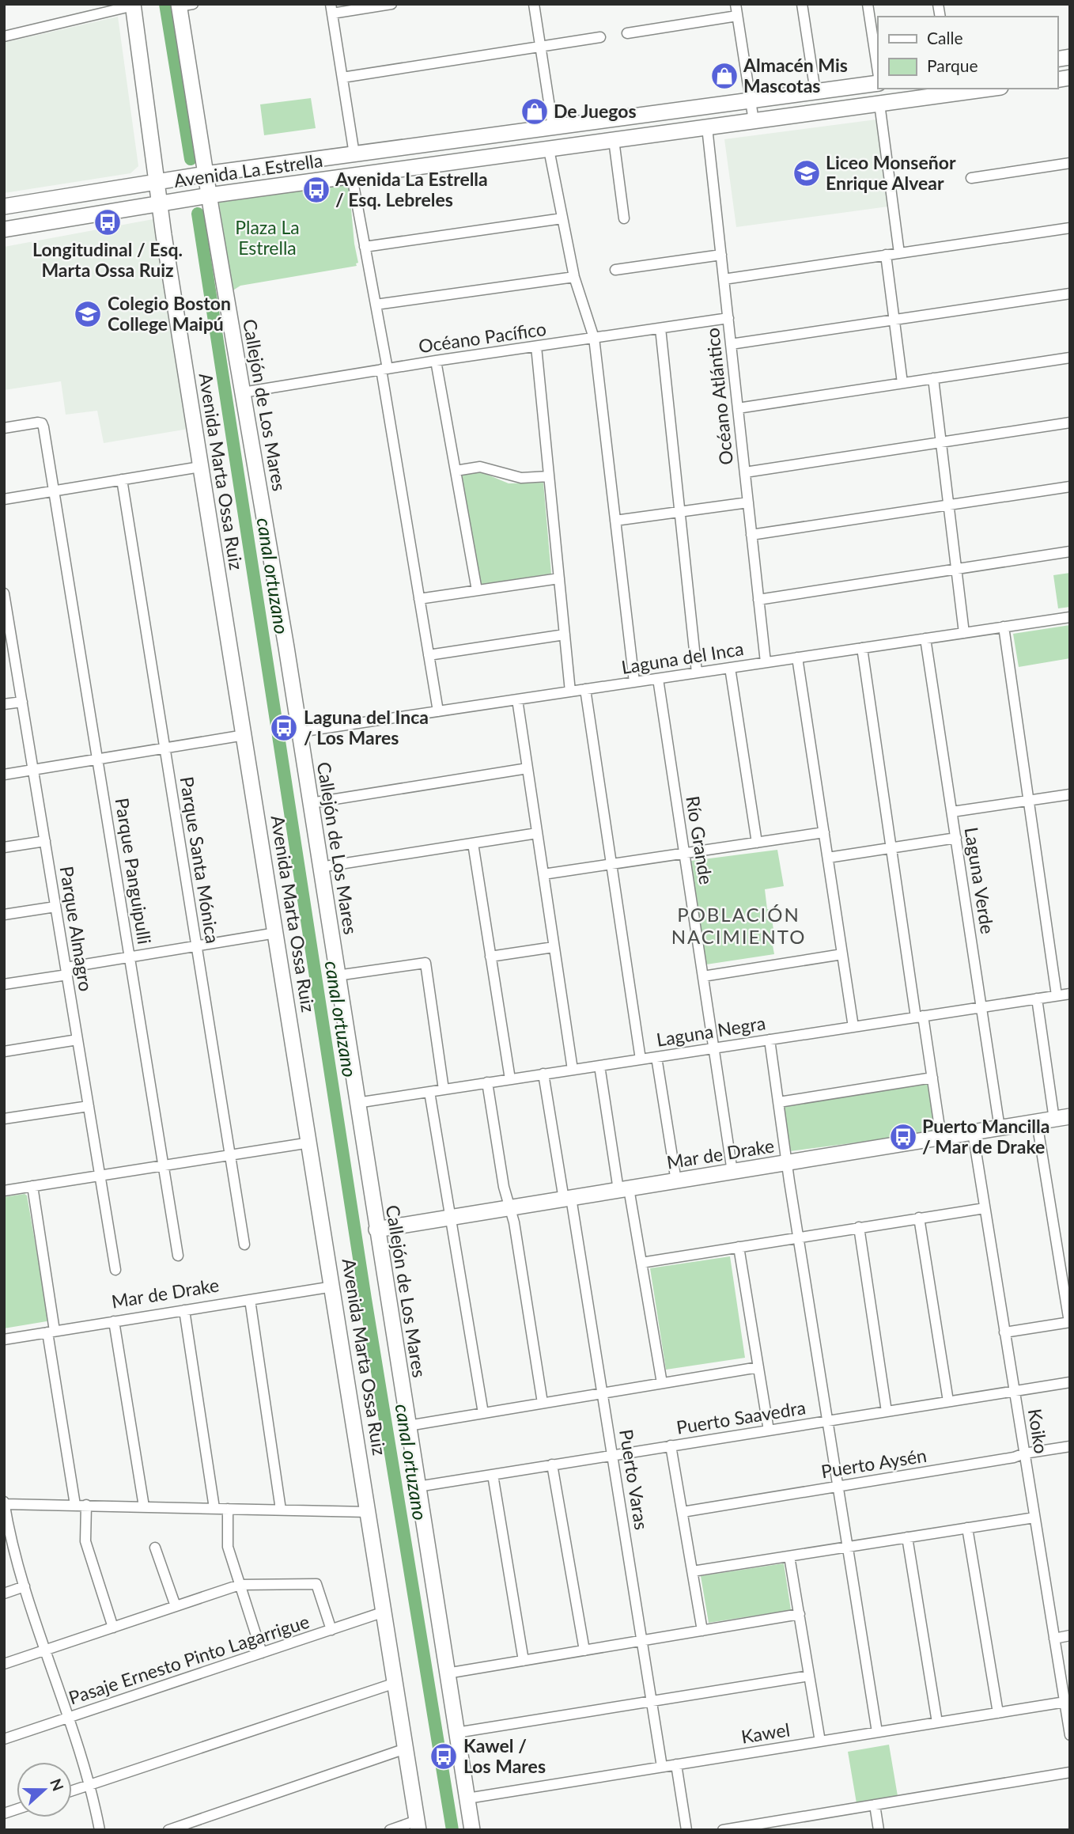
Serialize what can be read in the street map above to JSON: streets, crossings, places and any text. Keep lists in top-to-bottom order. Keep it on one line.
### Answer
{"streets":{"street":["Avenida La Estrella","Océano Pacífico","Océano Atlántico","Callejón de Los Mares","Avenida Marta Ossa Ruiz","Laguna del Inca","Río Grande","Parque Santa Mónica","Parque Panguipulli","Laguna Verde","Parque Almagro","Laguna Negra","Mar de Drake","Puerto Saavedra","Koiko","Puerto Aysén","Puerto Varas","Pasaje Ernesto Pinto Lagarrigue","Kawel"]},"crossings":[["Avenida La Estrella","Océano Atlántico"],["Avenida La Estrella","Callejón de Los Mares"],["Avenida La Estrella","Avenida Marta Ossa Ruiz"],["Océano Pacífico","Océano Atlántico"],["Océano Pacífico","Callejón de Los Mares"],["Océano Atlántico","Laguna del Inca"],["Callejón de Los Mares","Laguna del Inca"],["Callejón de Los Mares","Laguna Negra"],["Callejón de Los Mares","Mar de Drake"],["Callejón de Los Mares","Puerto Saavedra"],["Callejón de Los Mares","Kawel"],["Avenida Marta Ossa Ruiz","Mar de Drake"],["Avenida Marta Ossa Ruiz","Pasaje Ernesto Pinto Lagarrigue"],["Laguna del Inca","Río Grande"],["Laguna del Inca","Laguna Verde"],["Río Grande","Laguna Negra"],["Río Grande","Mar de Drake"],["Laguna Verde","Laguna Negra"],["Laguna Verde","Mar de Drake"],["Laguna Negra","Puerto Varas"],["Mar de Drake","Koiko"],["Mar de Drake","Puerto Varas"],["Puerto Saavedra","Koiko"],["Puerto Saavedra","Puerto Varas"],["Koiko","Puerto Aysén"],["Koiko","Kawel"],["Puerto Varas","Kawel"]],"districts":["POBLACIÓN NACIMIENTO"],"water":["canal ortuzano"],"parks":["Plaza La Estrella"],"places":{"shop":["Almacén Mis Mascotas","De Juegos"],"school or university":["Liceo Monseñor Enrique Alvear","Colegio Boston College Maipú"],"bus stop":["Avenida La Estrella / Esq. Lebreles","Longitudinal / Esq. Marta Ossa Ruiz","Laguna del Inca / Los Mares","Puerto Mancilla / Mar de Drake","Kawel / Los Mares"]},"legend":["Calle","Parque"],"north":"right"}
